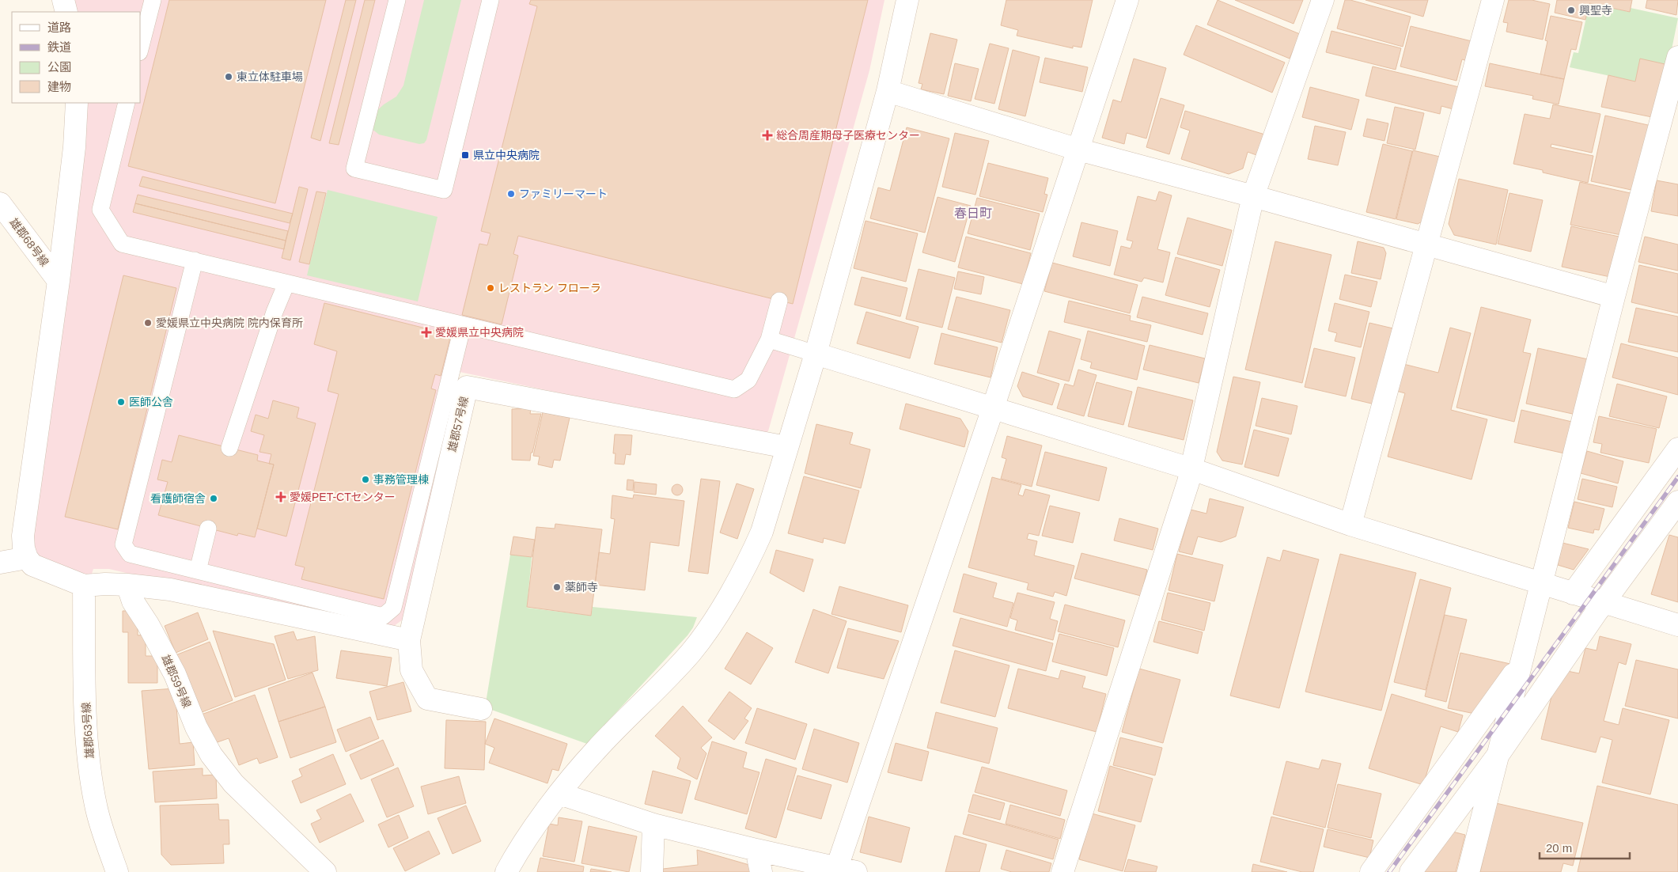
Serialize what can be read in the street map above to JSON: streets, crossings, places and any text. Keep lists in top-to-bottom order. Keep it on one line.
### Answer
{"streets":{"street":["雄郡68号線","雄郡57号線","雄郡59号線","雄郡63号線"]},"districts":["春日町"],"places":{"other":["興聖寺","東立体駐車場","ファミリーマート","レストラン フローラ","愛媛県立中央病院 院内保育所","医師公舎","事務管理棟","看護師宿舎","薬師寺"],"health":["総合周産期母子医療センター","愛媛県立中央病院","愛媛PET-CTセンター"],"transit":["県立中央病院"]},"legend":["道路","鉄道","公園","建物"],"scale_bar":"20 m"}
